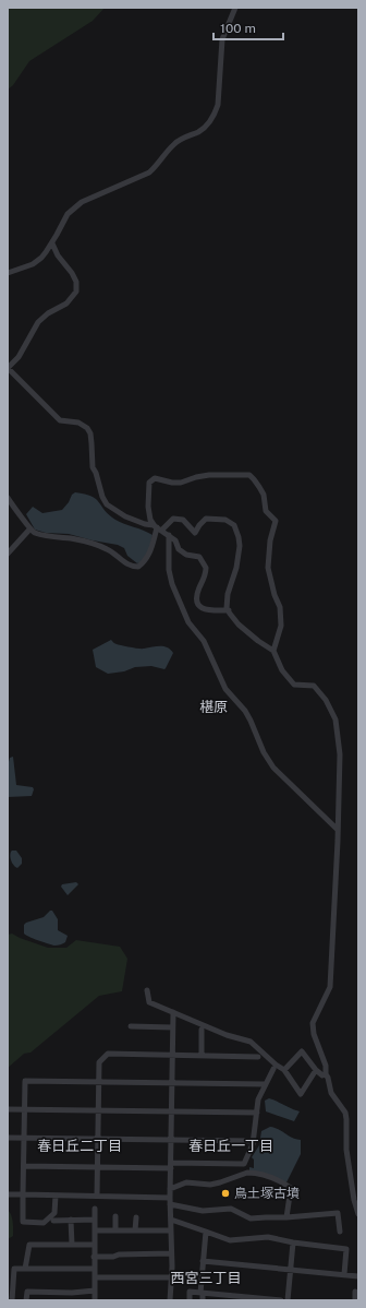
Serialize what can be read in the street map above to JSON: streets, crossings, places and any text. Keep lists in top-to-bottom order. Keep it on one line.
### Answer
{"districts":["椹原","春日丘二丁目","春日丘一丁目","西宮三丁目"],"places":["鳥土塚古墳"],"scale_bar":"100 m"}
